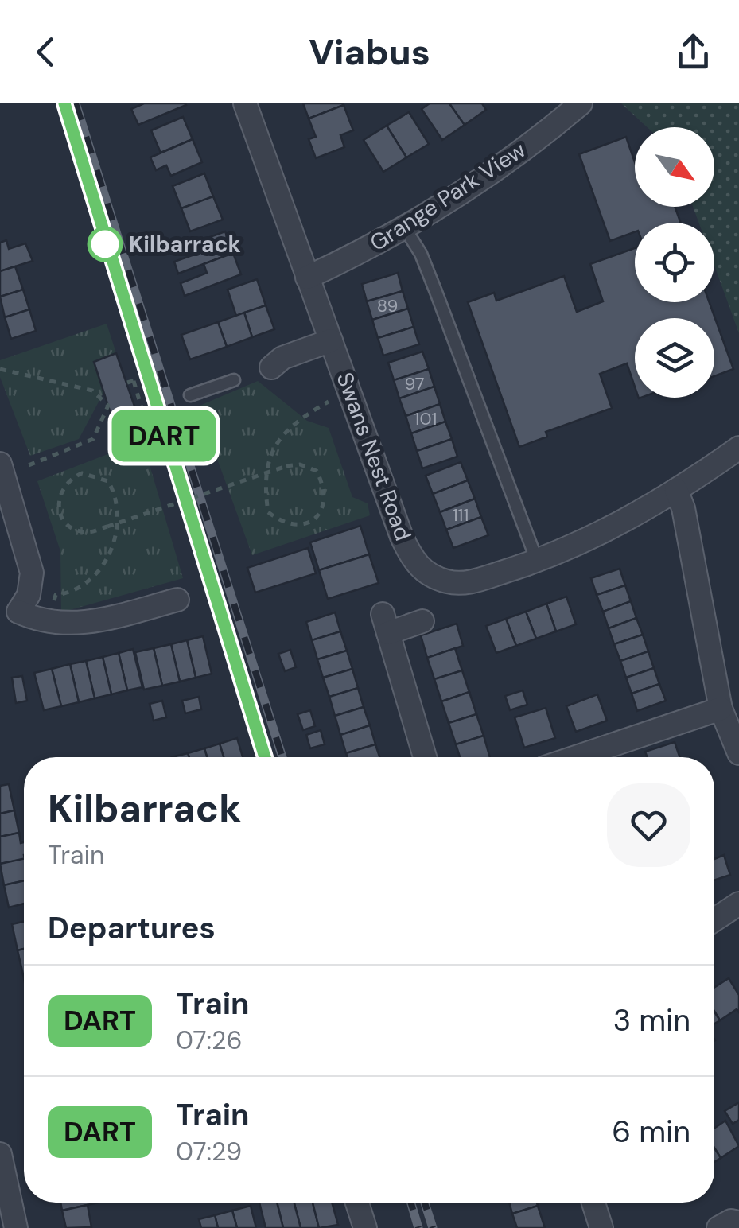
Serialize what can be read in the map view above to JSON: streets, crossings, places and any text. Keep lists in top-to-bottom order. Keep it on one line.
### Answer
{"streets":{"street":["Grange Park View","Swans Nest Road"]},"crossings":[["Grange Park View","Swans Nest Road"]],"places":["Kilbarrack"],"house_numbers":["89","97","101","111"],"north":"bottom right","page":{"header":"Viabus","on_map":"DART","heading":[["Kilbarrack","Train"],"Departures"],"list":[{"mark":"DART","name":"Train","note":"07:26","value":"3 min"},{"mark":"DART","name":"Train","note":"07:29","value":"6 min"}]}}
